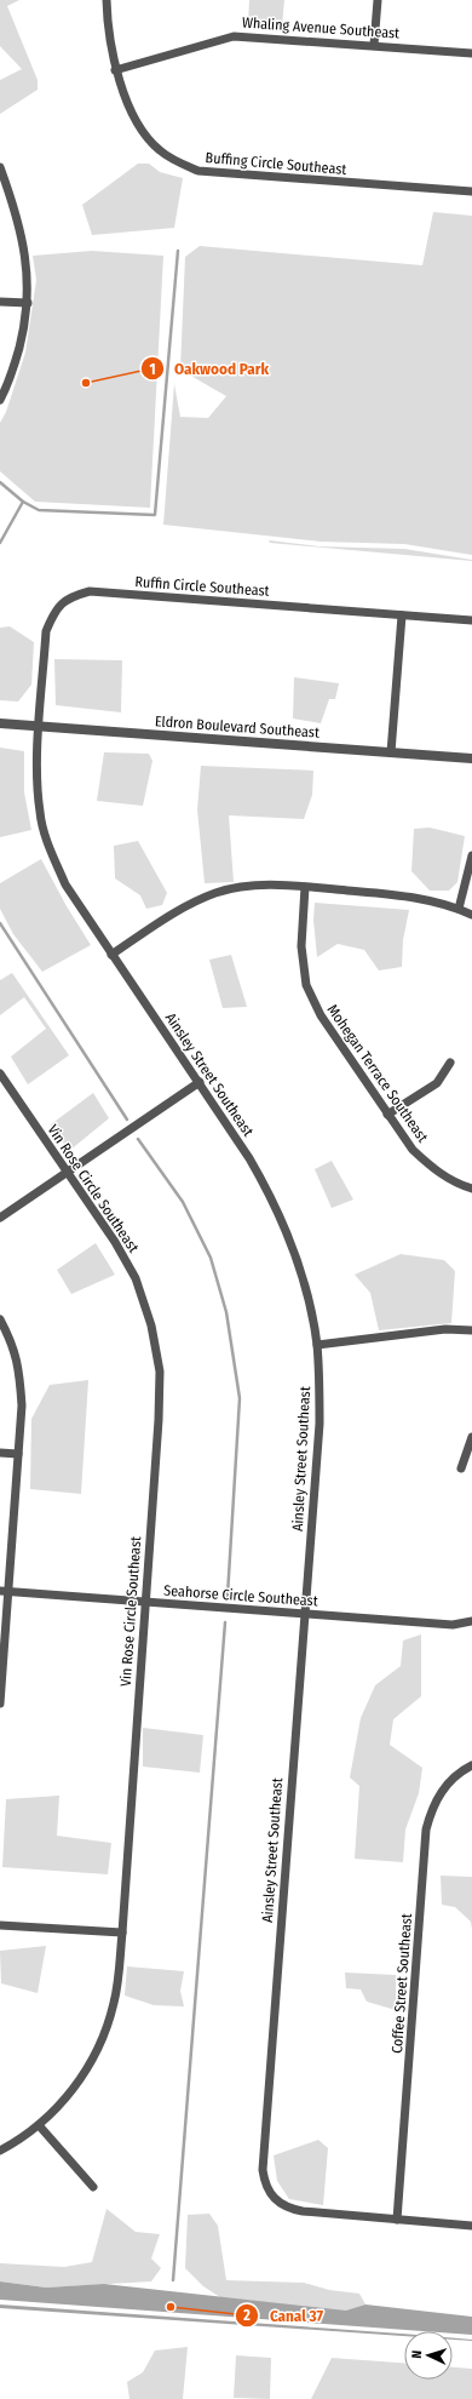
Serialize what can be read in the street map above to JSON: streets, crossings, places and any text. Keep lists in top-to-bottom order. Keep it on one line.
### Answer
{"streets":{"street":["Whaling Avenue Southeast","Buffing Circle Southeast","Ruffin Circle Southeast","Eldron Boulevard Southeast","Mohegan Terrace Southeast","Ainsley Street Southeast","Vin Rose Circle Southeast","Seahorse Circle Southeast","Coffee Street Southeast"]},"crossings":[["Whaling Avenue Southeast","Buffing Circle Southeast"],["Ruffin Circle Southeast","Eldron Boulevard Southeast"],["Ruffin Circle Southeast","Ainsley Street Southeast"],["Eldron Boulevard Southeast","Ainsley Street Southeast"],["Ainsley Street Southeast","Seahorse Circle Southeast"],["Ainsley Street Southeast","Coffee Street Southeast"],["Vin Rose Circle Southeast","Seahorse Circle Southeast"]],"places":["Oakwood Park","Canal 37"],"north":"left"}
